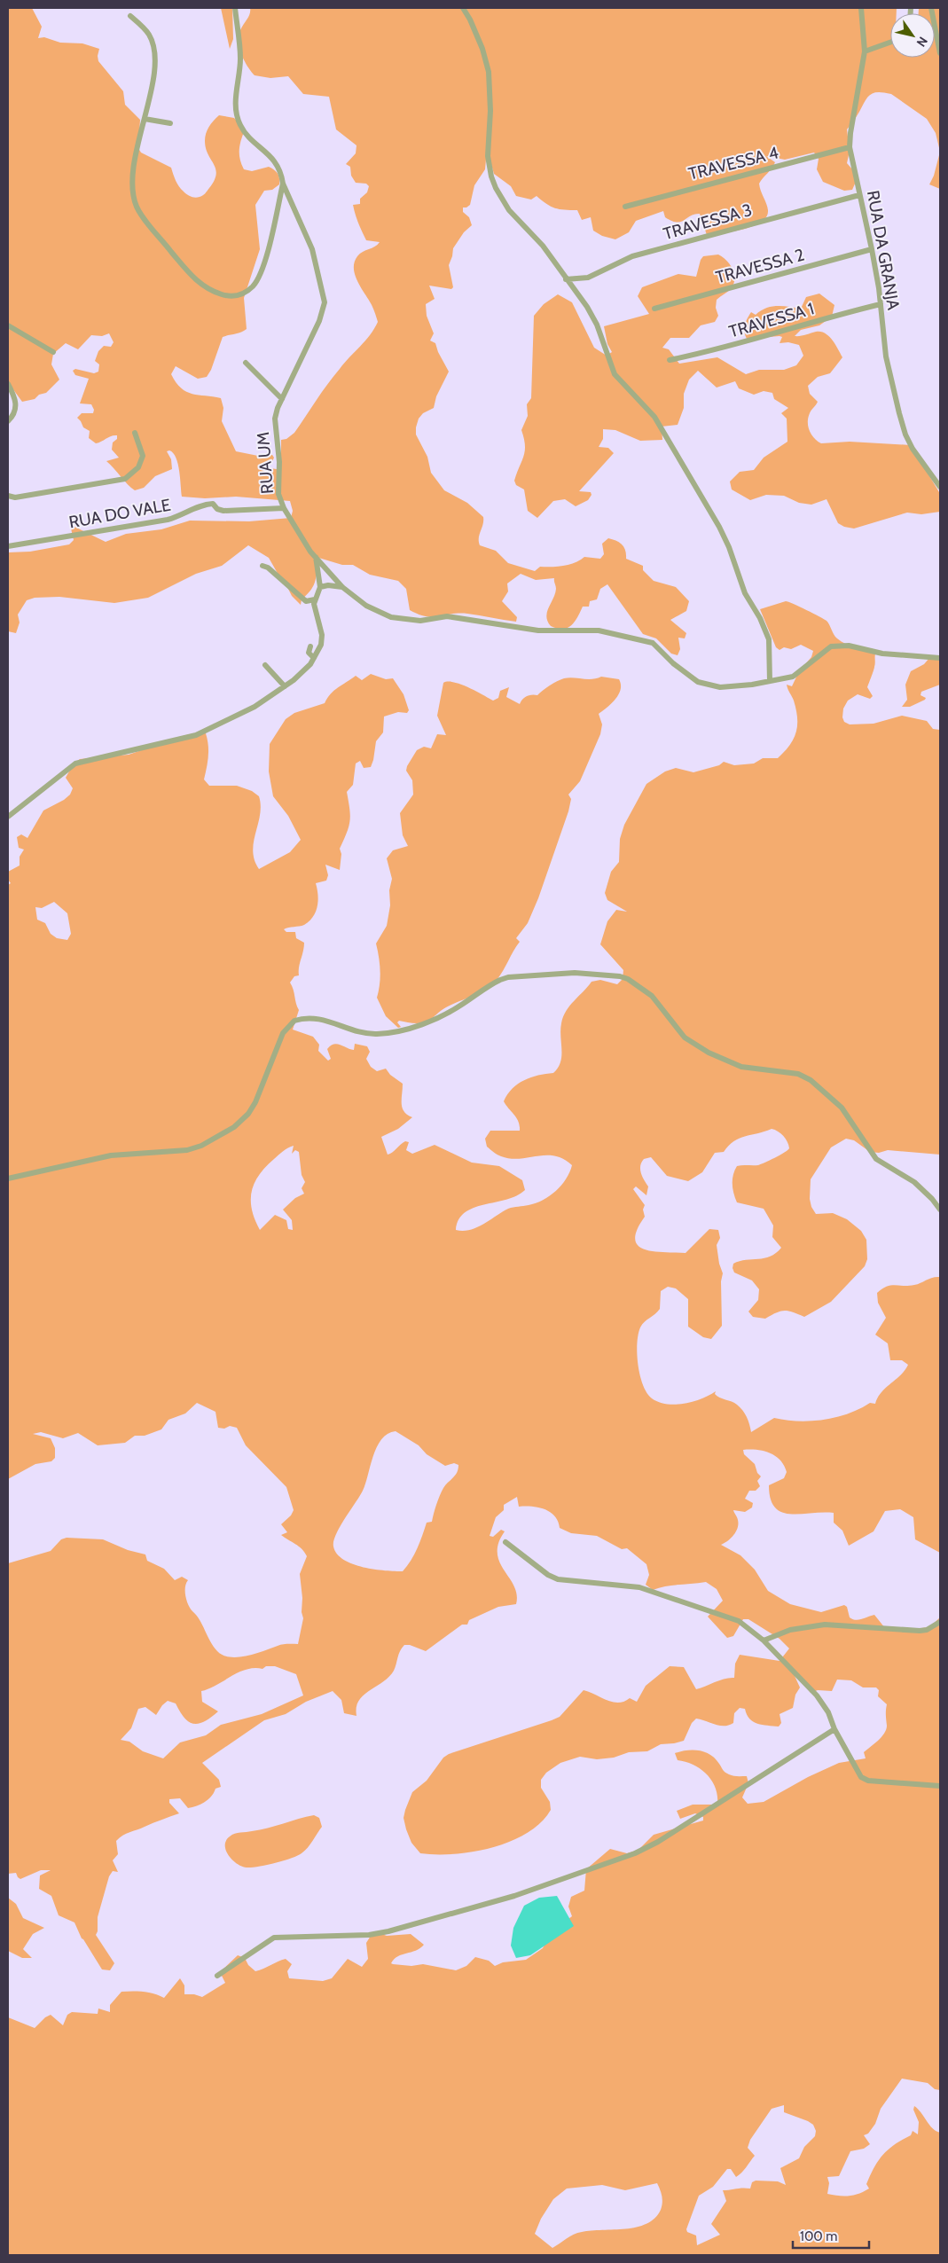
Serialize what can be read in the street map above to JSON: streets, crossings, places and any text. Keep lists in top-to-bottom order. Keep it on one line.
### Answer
{"streets":{"street":["TRAVESSA 4","TRAVESSA 3","RUA DA GRANJA","TRAVESSA 2","TRAVESSA 1","RUA UM","RUA DO VALE"]},"crossings":[["TRAVESSA 4","RUA DA GRANJA"],["TRAVESSA 3","RUA DA GRANJA"],["RUA DA GRANJA","TRAVESSA 2"],["RUA DA GRANJA","TRAVESSA 1"],["RUA UM","RUA DO VALE"]],"scale_bar":"100 m","north":"bottom right"}
